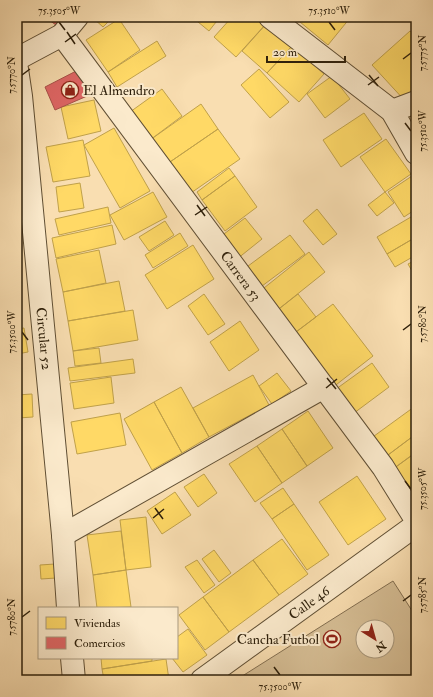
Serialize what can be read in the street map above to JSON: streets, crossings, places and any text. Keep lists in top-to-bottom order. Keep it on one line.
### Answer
{"streets":{"street":["Carrera 53","Circular 52","Calle 46"]},"places":{"shop":["El Almendro"],"sports":["Cancha Futbol"]},"legend":["Viviendas","Comercios"],"scale_bar":"20 m","north":"bottom right","coordinates":["75.3505°W","75.3510°W","7.5775°N","7.5770°N","7.5780°N","75.3500°W","7.5785°N"]}
